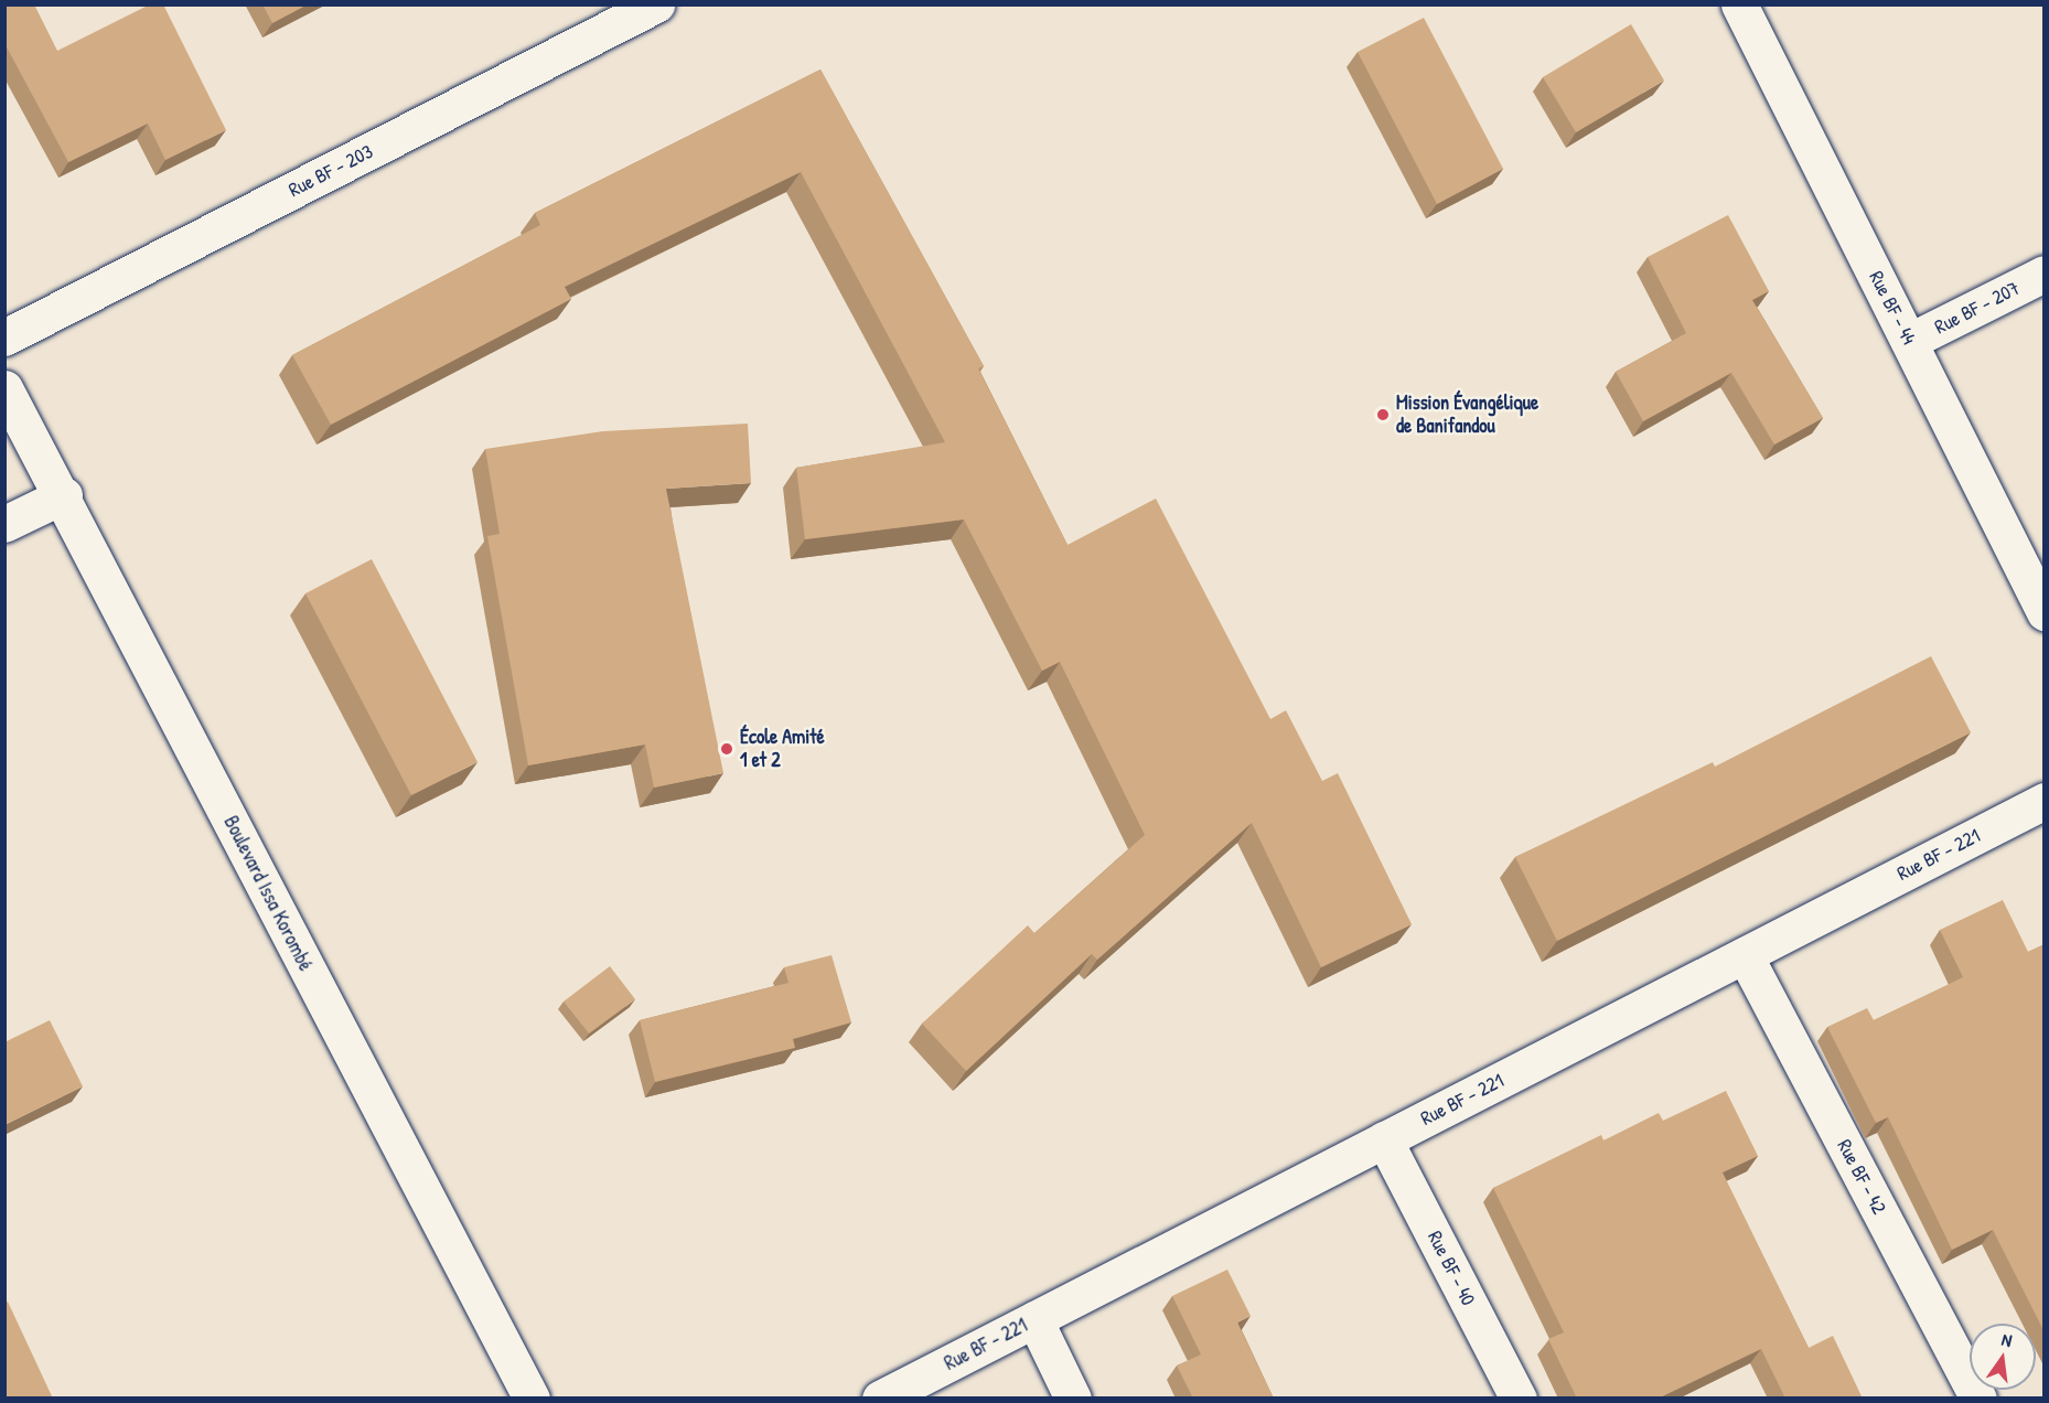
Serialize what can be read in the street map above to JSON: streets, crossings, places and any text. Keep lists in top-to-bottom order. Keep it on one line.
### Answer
{"streets":{"street":["Rue BF - 203","Rue BF - 44","Rue BF - 207","Rue BF - 221","Boulevard Issa Korombé","Rue BF - 42","Rue BF - 40"]},"crossings":[["Rue BF - 44","Rue BF - 207"],["Rue BF - 221","Rue BF - 42"],["Rue BF - 221","Rue BF - 40"]],"places":["Mission Évangélique de Banifandou","École Amité 1 et 2"],"north":"top"}
